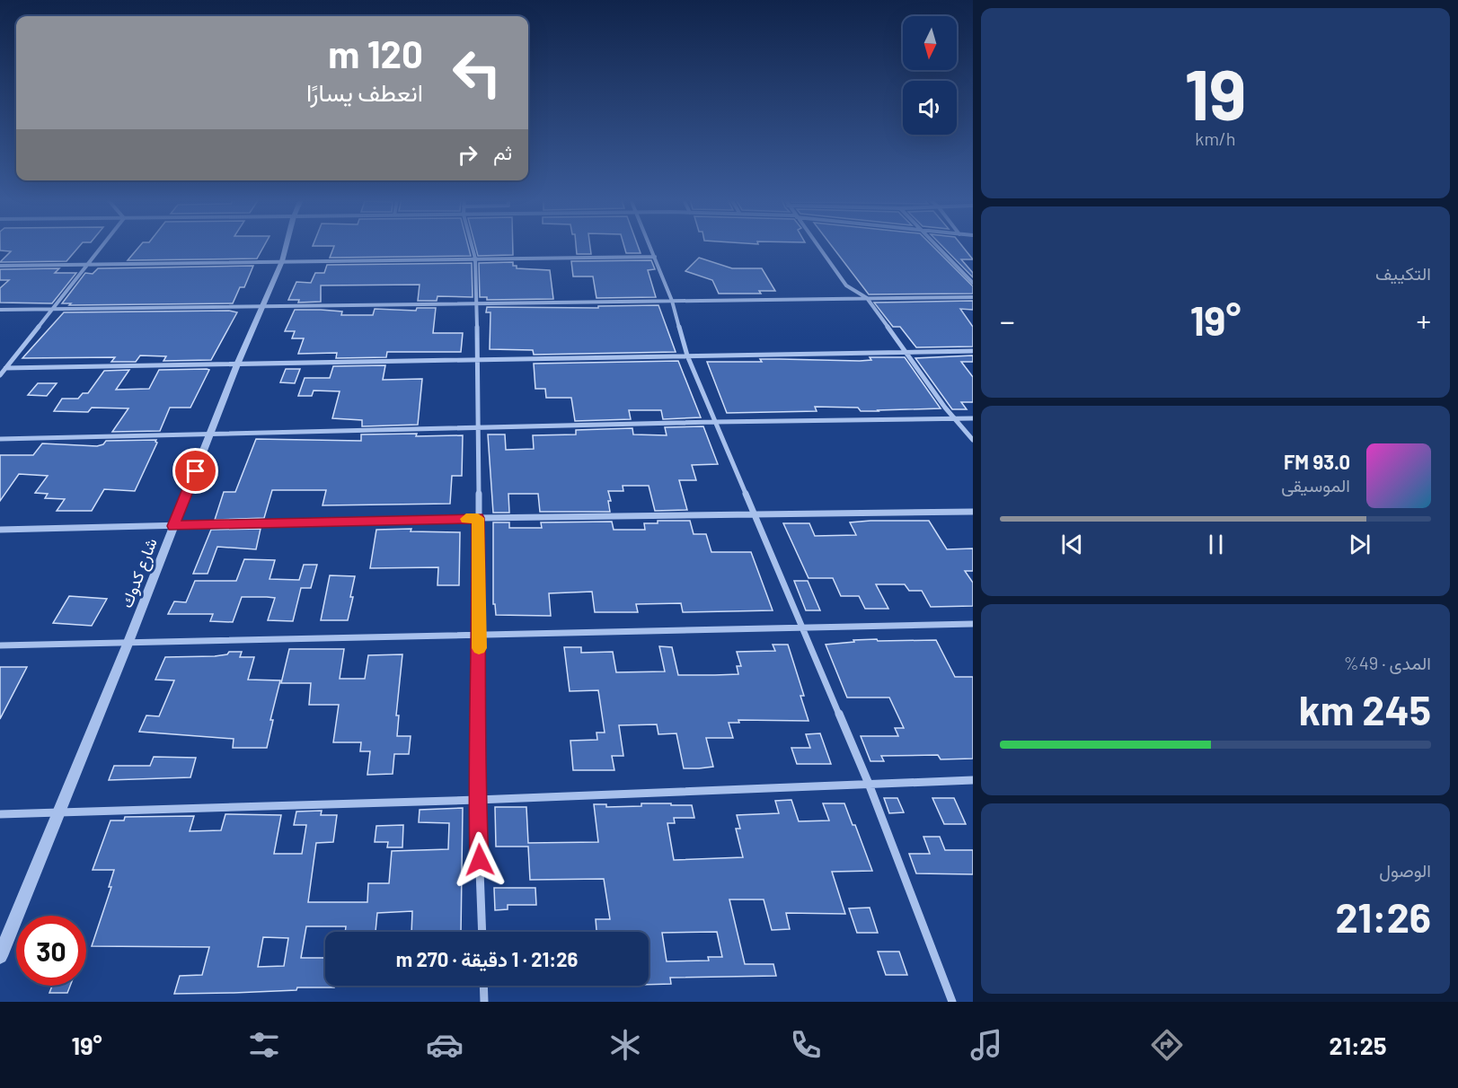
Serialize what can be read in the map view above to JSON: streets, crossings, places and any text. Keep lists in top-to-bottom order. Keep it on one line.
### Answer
{"streets":{"street":["شارع كدوك"]},"north":"bottom","page":{"tile":[["19","km/h"],"التكييف",["المدى · 49%","245 km"],["الوصول","21:26"]],"turn":["120 m","انعطف يسارًا"],"then":"ثم","heat":["−","19°","+"],"song":["93.0 FM","الموسيقى"],"limit":"30","trip":"21:26 · 1 دقيقة · 270 m","tabs":["21:25","19°"]}}
